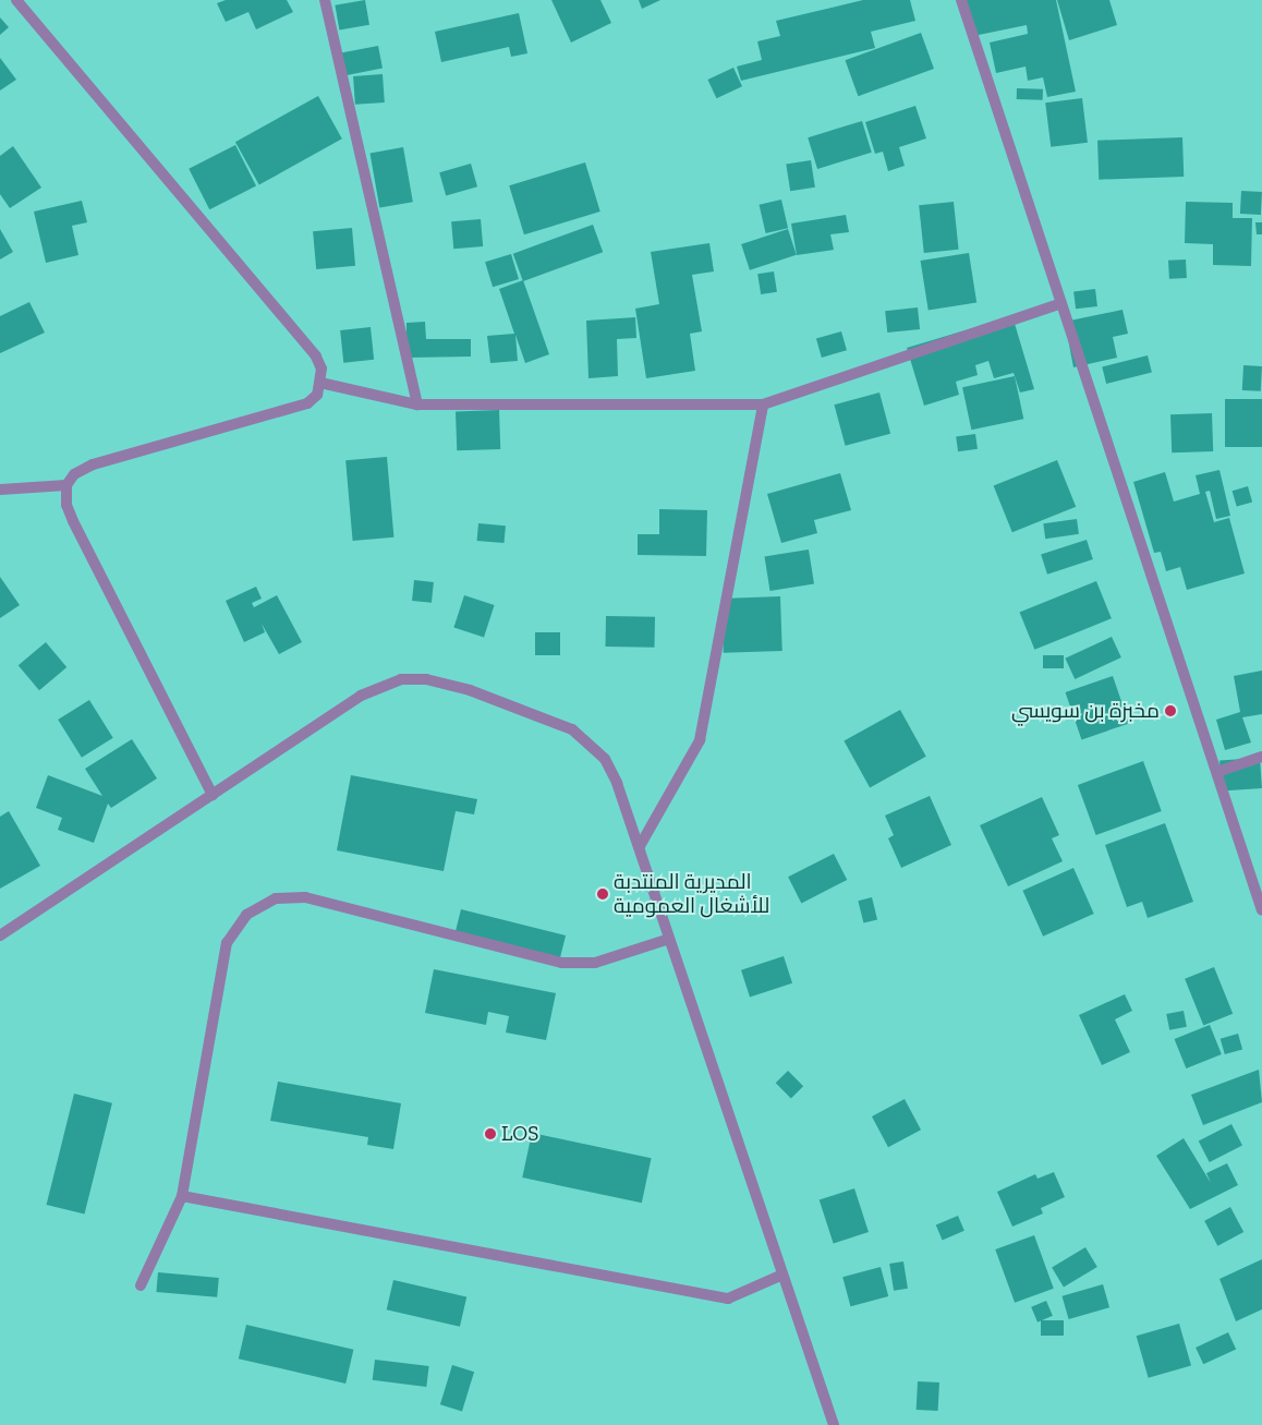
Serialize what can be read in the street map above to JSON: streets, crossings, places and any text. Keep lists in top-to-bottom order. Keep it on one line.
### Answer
{"places":["مخبزة بن سويسي","المديرية المنتدبة للأشغال العمومية","LOS"]}
